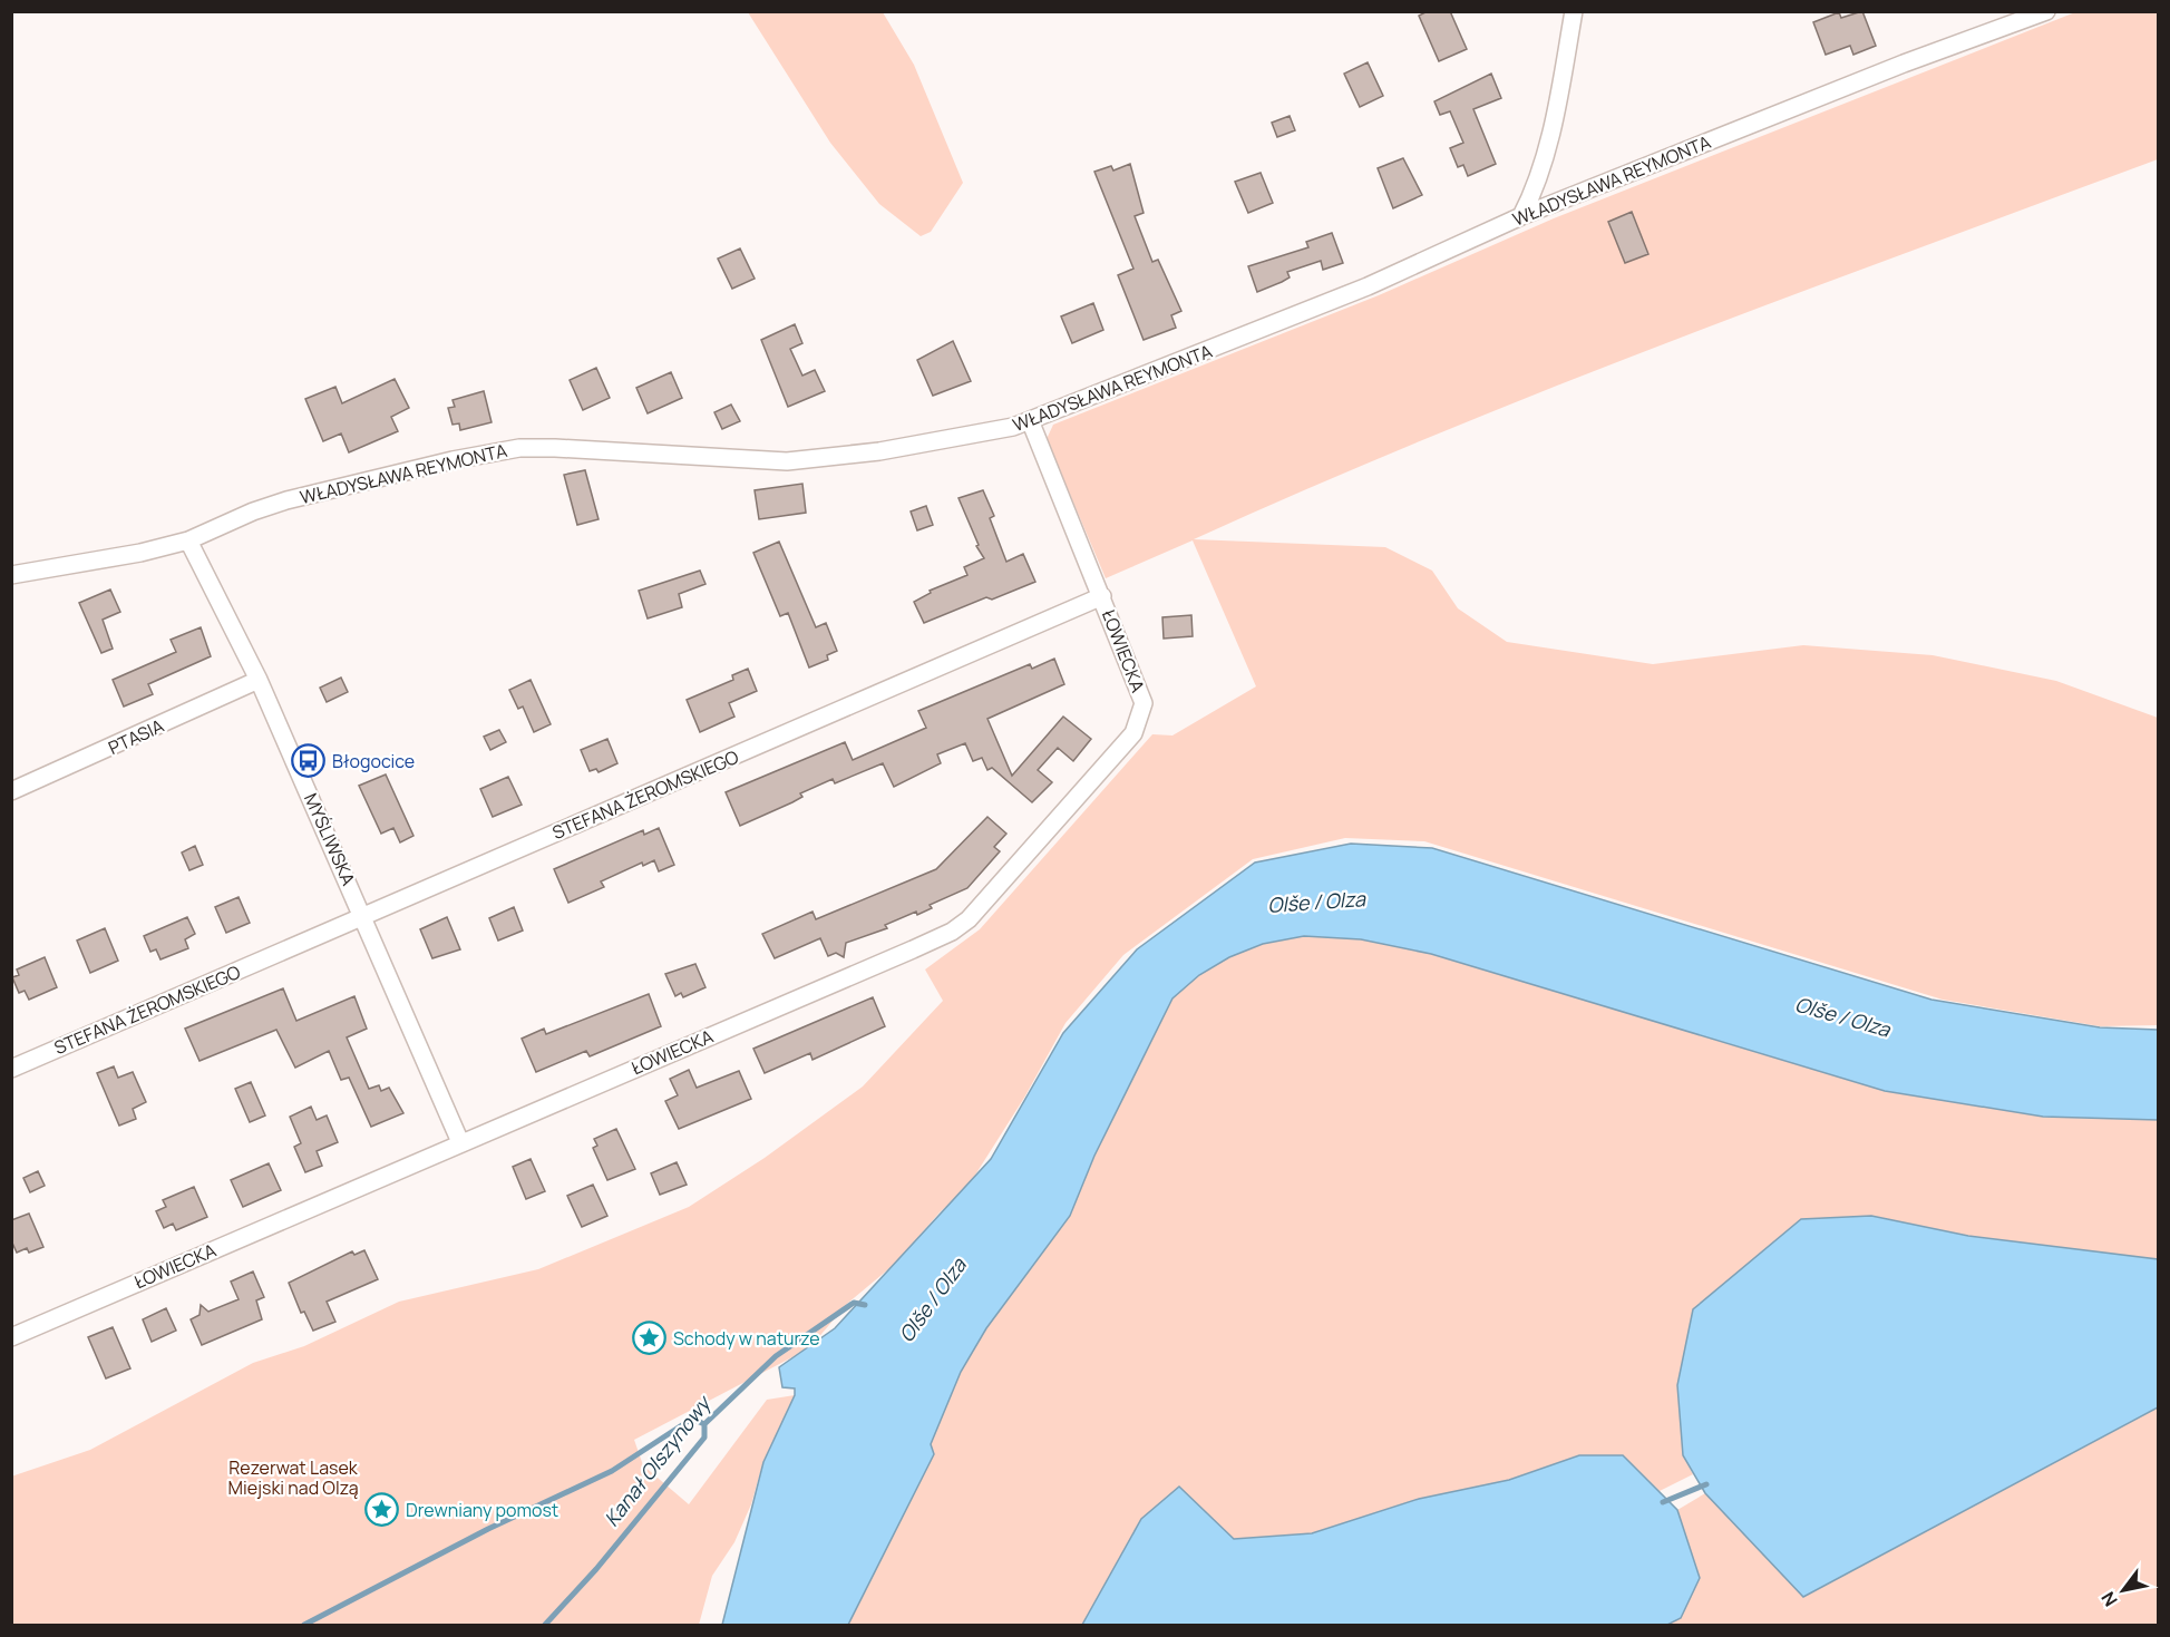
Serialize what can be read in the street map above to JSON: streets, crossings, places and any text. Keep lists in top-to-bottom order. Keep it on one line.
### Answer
{"streets":{"street":["WŁADYSŁAWA REYMONTA","ŁOWIECKA","PTASIA","STEFANA ŻEROMSKIEGO","MYŚLIWSKA"]},"crossings":[["WŁADYSŁAWA REYMONTA","MYŚLIWSKA"],["ŁOWIECKA","STEFANA ŻEROMSKIEGO"],["ŁOWIECKA","MYŚLIWSKA"],["PTASIA","MYŚLIWSKA"],["STEFANA ŻEROMSKIEGO","MYŚLIWSKA"]],"water":["Olše / Olza","Kanał Olszynowy"],"parks":["Rezerwat Lasek Miejski nad Olzą"],"places":{"bus stop":["Błogocice"],"place":["Schody w naturze","Drewniany pomost"]},"north":"bottom left"}
